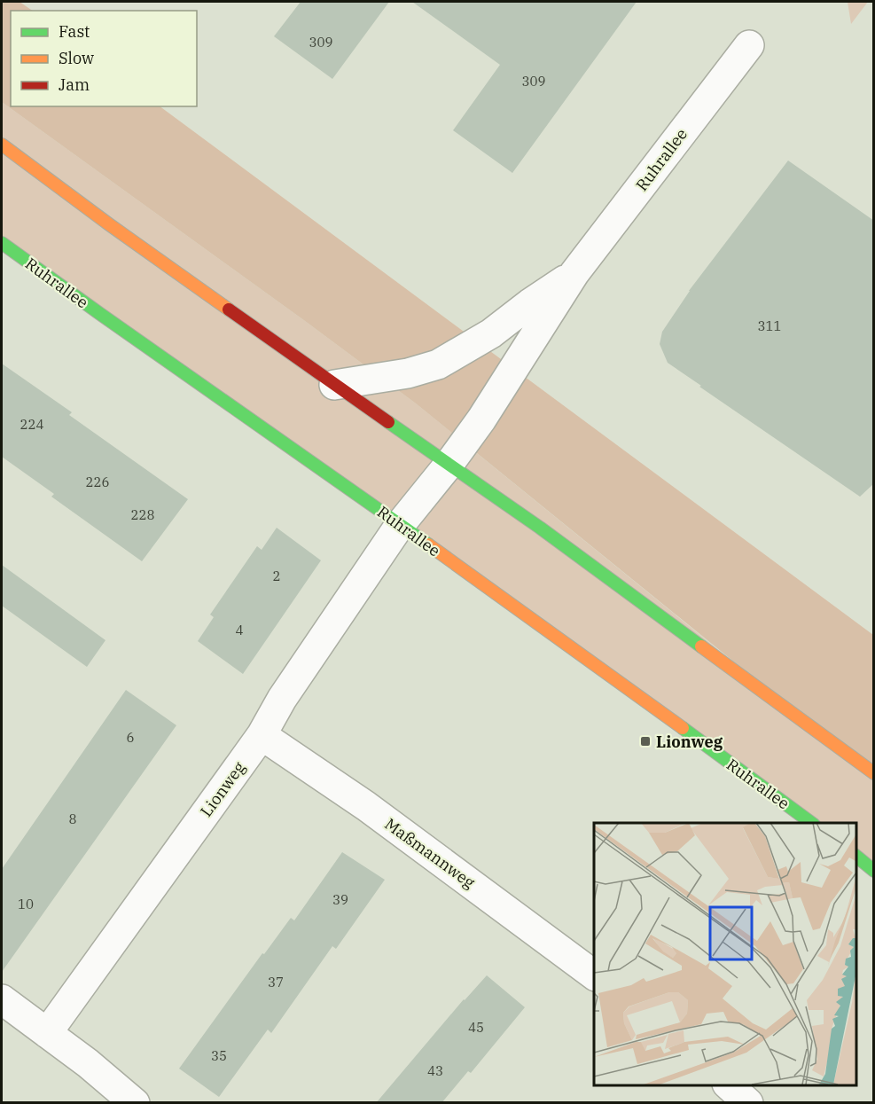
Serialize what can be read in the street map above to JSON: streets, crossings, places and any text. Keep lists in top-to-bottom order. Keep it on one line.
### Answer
{"streets":{"main road":["Ruhrallee"],"street":["Lionweg","Maßmannweg"]},"crossings":[["Ruhrallee","Lionweg"],["Lionweg","Maßmannweg"]],"places":{"transit":["Lionweg"]},"house_numbers":["309","309","311","224","226","228","2","4","6","8","39","10","37","45","35","43"],"legend":["Fast","Slow","Jam"]}
